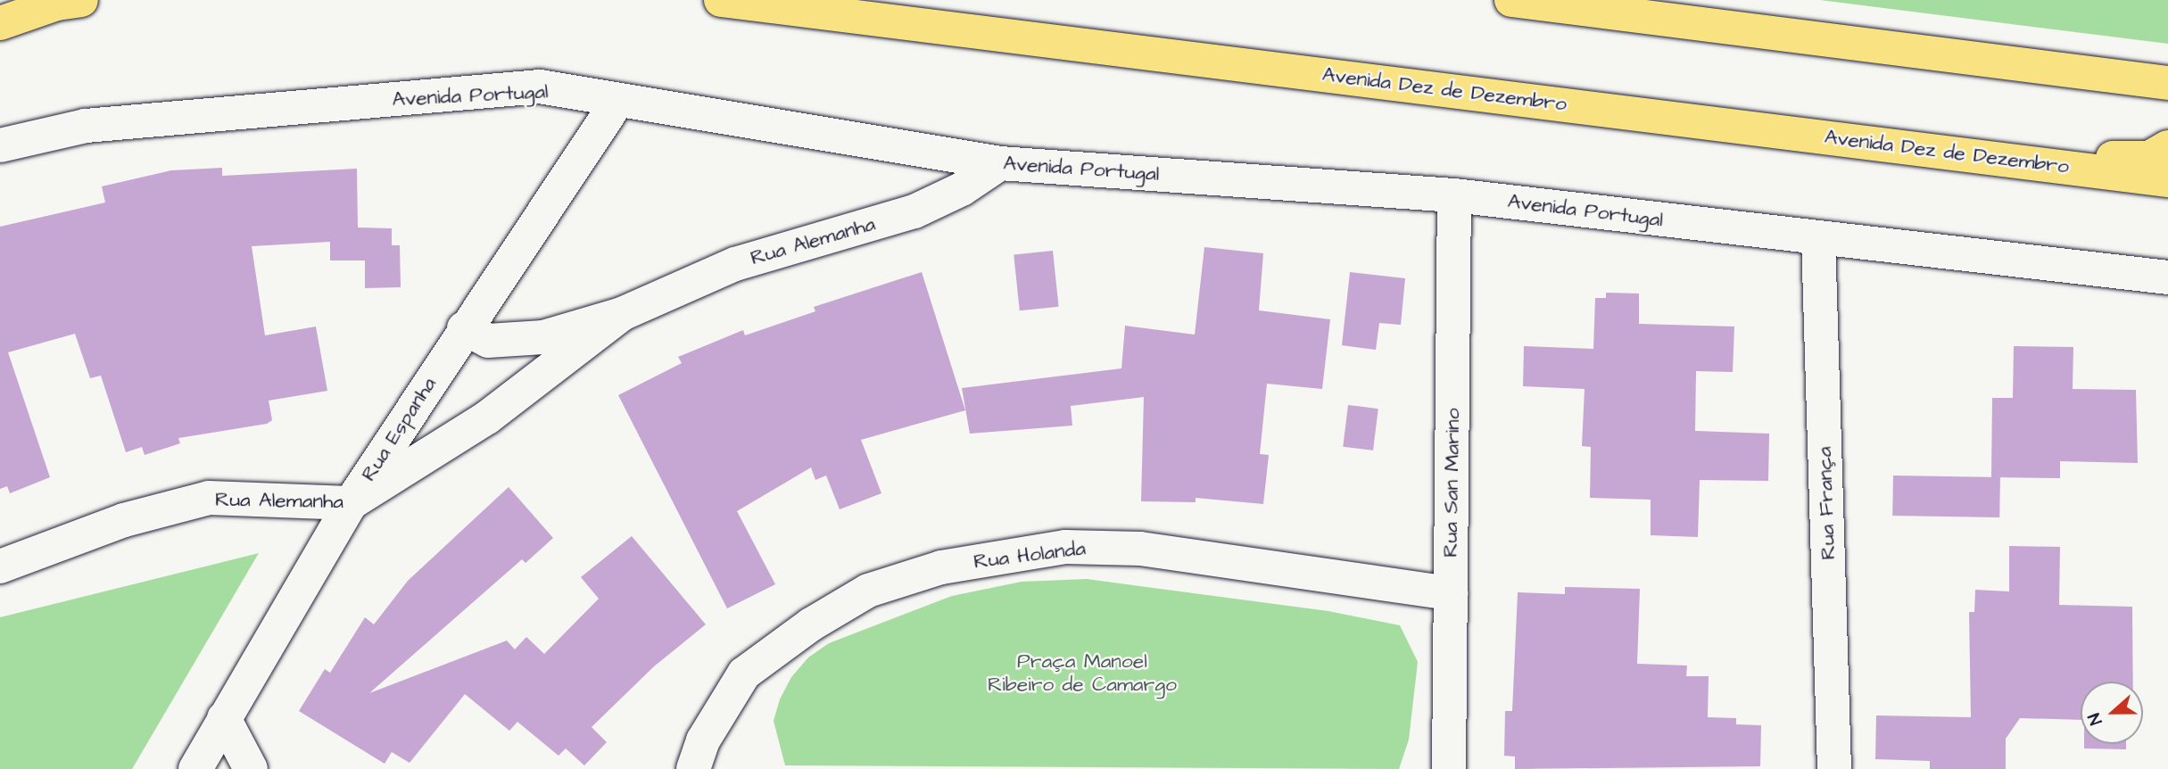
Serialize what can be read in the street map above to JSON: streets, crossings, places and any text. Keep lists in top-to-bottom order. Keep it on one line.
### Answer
{"streets":{"highway":["Avenida Dez de Dezembro"],"street":["Avenida Portugal","Rua Alemanha","Rua Espanha","Rua San Marino","Rua França","Rua Holanda"]},"crossings":[["Avenida Portugal","Rua Alemanha"],["Avenida Portugal","Rua Espanha"],["Avenida Portugal","Rua San Marino"],["Avenida Portugal","Rua França"],["Rua Alemanha","Rua Espanha"],["Rua San Marino","Rua Holanda"]],"parks":["Praça Manoel Ribeiro de Camargo"],"north":"left"}
